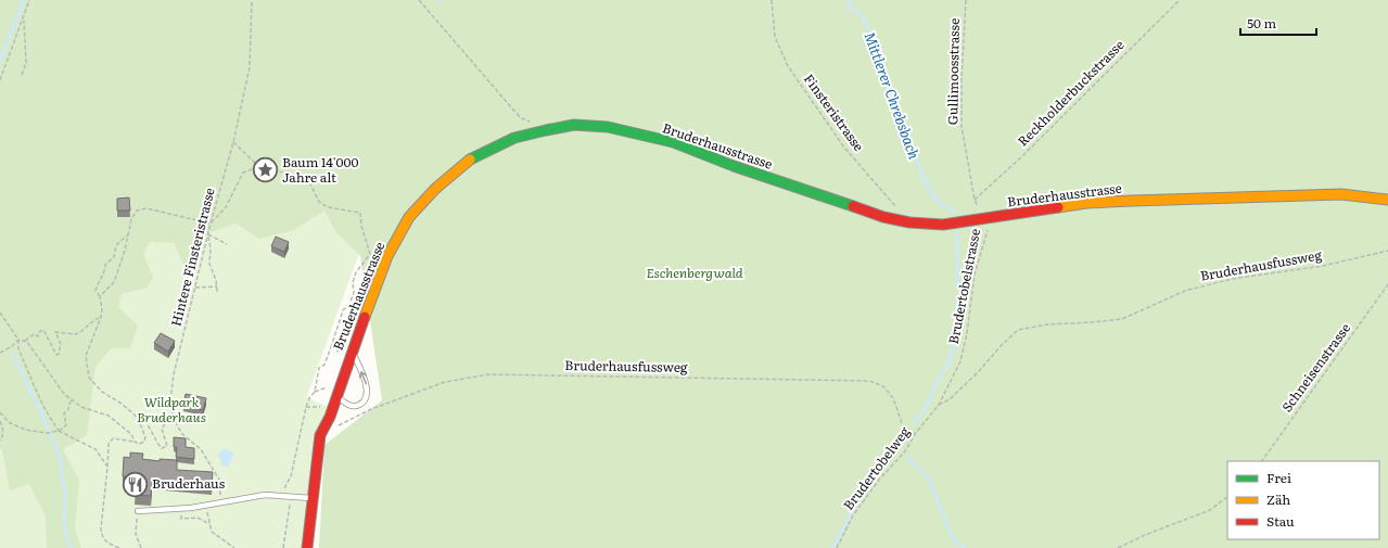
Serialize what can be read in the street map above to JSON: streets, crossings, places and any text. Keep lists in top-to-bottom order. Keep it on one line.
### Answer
{"streets":{"street":["Bruderhausstrasse"],"path":["Gullimoosstrasse","Reckholderbuckstrasse","Finsteristrasse","Hintere Finsteristrasse","Bruderhausfussweg","Brudertobelstrasse","Schneisenstrasse","Brudertobelweg"]},"crossings":[["Gullimoosstrasse","Reckholderbuckstrasse"],["Gullimoosstrasse","Bruderhausstrasse"],["Gullimoosstrasse","Brudertobelstrasse"],["Bruderhausstrasse","Bruderhausfussweg"],["Bruderhausstrasse","Brudertobelstrasse"],["Bruderhausfussweg","Brudertobelstrasse"],["Bruderhausfussweg","Brudertobelweg"],["Brudertobelstrasse","Brudertobelweg"]],"water":["Mittlerer Chrebsbach"],"parks":["Eschenbergwald","Wildpark Bruderhaus"],"places":{"place":["Baum 14'000 Jahre alt"],"restaurant":["Bruderhaus"]},"legend":["Frei","Zäh","Stau"],"scale_bar":"50 m"}
